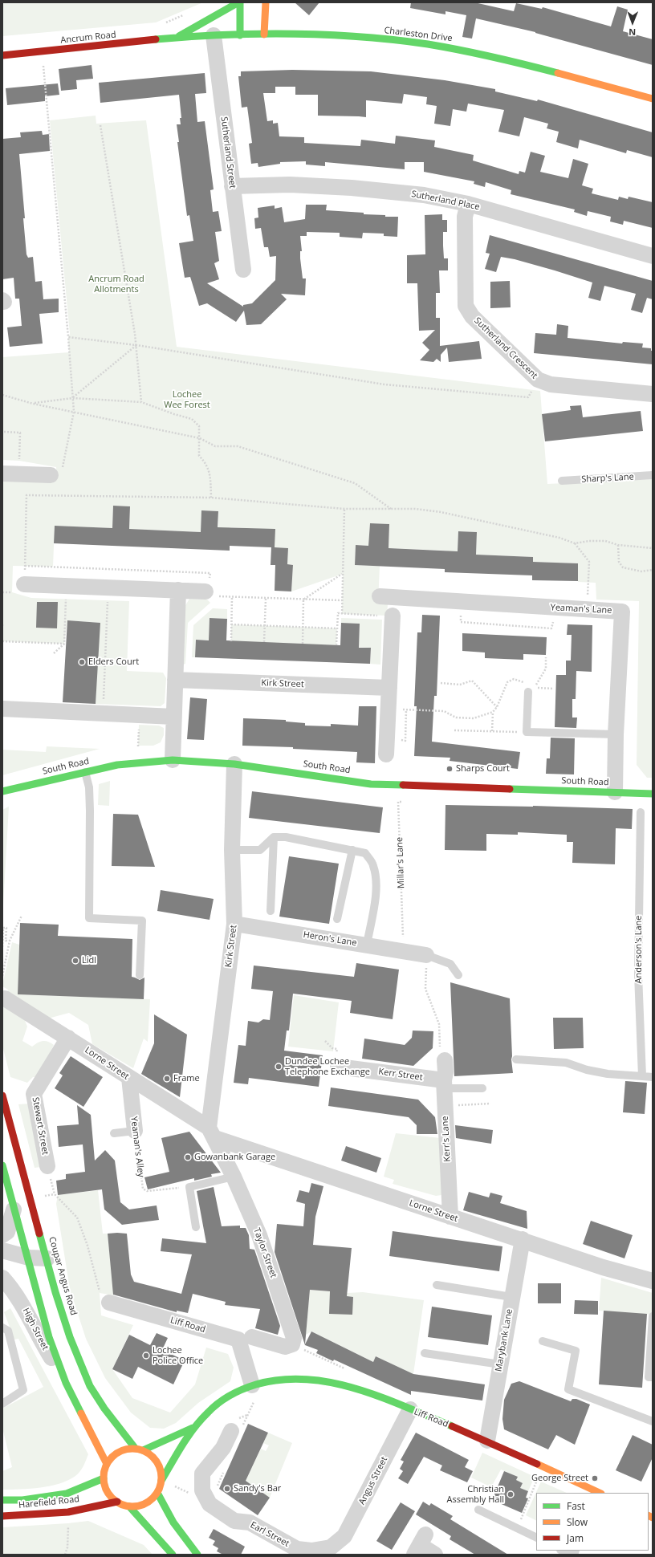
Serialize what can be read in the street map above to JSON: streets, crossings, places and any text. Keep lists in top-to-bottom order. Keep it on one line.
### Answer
{"streets":{"street":["Charleston Drive","Ancrum Road","Sutherland Street","Sutherland Place","Sutherland Crescent","Yeaman's Lane","Kirk Street","South Road","Heron's Lane","Lorne Street","Kerr Street","Stewart Street","Kerr's Lane","Yeaman's Alley","Taylor Street","Coupar Angus Road","Liff Road","High Street","Marybank Lane","Angus Street","Harefield Road","Earl Street"],"lane":["Sharp's Lane","Anderson's Lane"],"path":["Millar's Lane"]},"crossings":[["Charleston Drive","Ancrum Road"],["Charleston Drive","Sutherland Street"],["Sutherland Street","Sutherland Place"],["Sutherland Place","Sutherland Crescent"],["Yeaman's Lane","South Road"],["Kirk Street","South Road"],["Kirk Street","Heron's Lane"],["Kirk Street","Lorne Street"],["Kirk Street","Taylor Street"],["Millar's Lane","Heron's Lane"],["Lorne Street","Stewart Street"],["Lorne Street","Kerr's Lane"],["Lorne Street","Yeaman's Alley"],["Lorne Street","Taylor Street"],["Lorne Street","Marybank Lane"],["Kerr Street","Kerr's Lane"],["Coupar Angus Road","Liff Road"],["Coupar Angus Road","Harefield Road"],["Liff Road","Marybank Lane"],["Liff Road","Angus Street"],["Liff Road","Harefield Road"],["Angus Street","Earl Street"]],"parks":["Ancrum Road Allotments","Lochee Wee Forest"],"places":["Elders Court","Sharps Court","Lidl","Dundee Lochee Telephone Exchange","Frame","Gowanbank Garage","Lochee Police Office","George Street","Sandy's Bar","Christian Assembly Hall"],"legend":["Fast","Slow","Jam"],"north":"bottom"}
